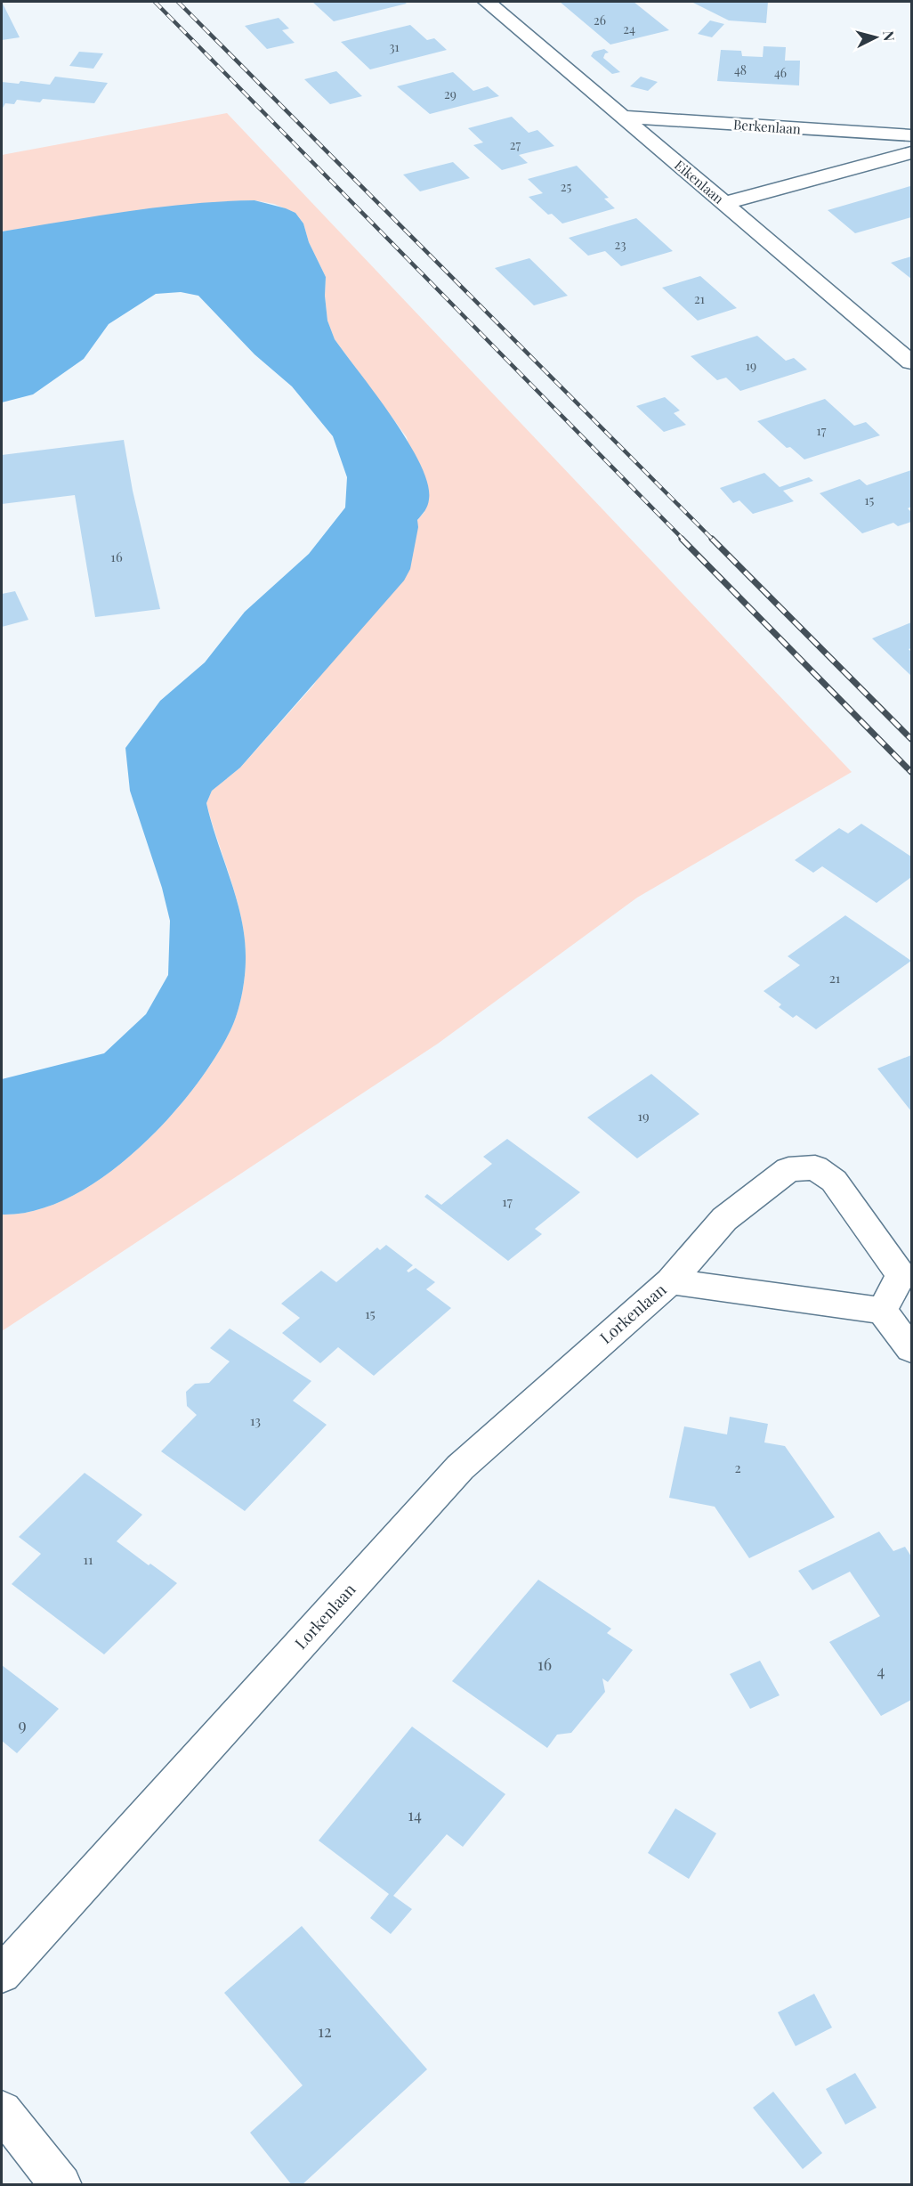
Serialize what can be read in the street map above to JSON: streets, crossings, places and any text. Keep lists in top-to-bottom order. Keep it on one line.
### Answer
{"streets":{"street":["Berkenlaan","Eikenlaan","Lorkenlaan"]},"crossings":[["Berkenlaan","Eikenlaan"]],"house_numbers":["26","24","31","48","46","29","27","25","23","21","19","17","15","16","21","19","17","15","13","2","11","16","4","9","14","12"],"north":"right"}
